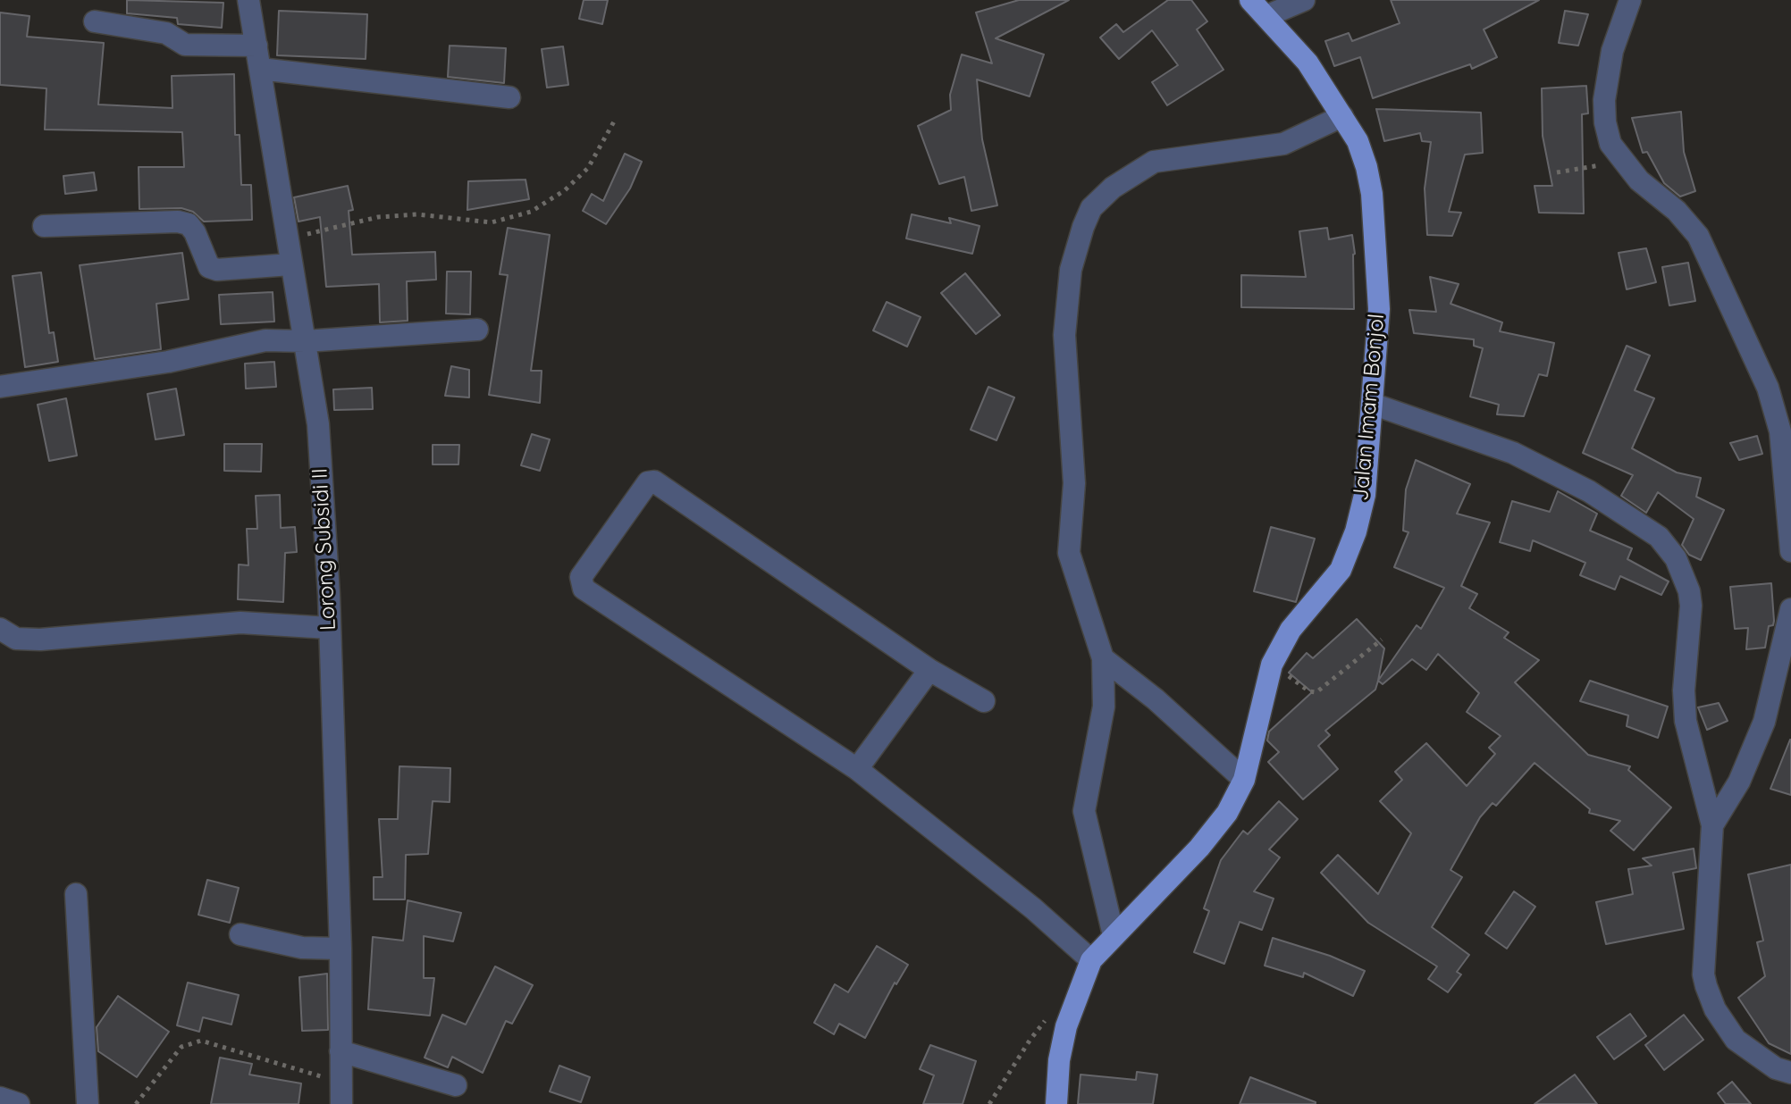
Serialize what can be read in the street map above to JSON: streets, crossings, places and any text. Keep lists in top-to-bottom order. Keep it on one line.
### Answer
{"streets":{"main road":["Jalan Imam Bonjol"],"street":["Lorong Subsidi II"]}}
